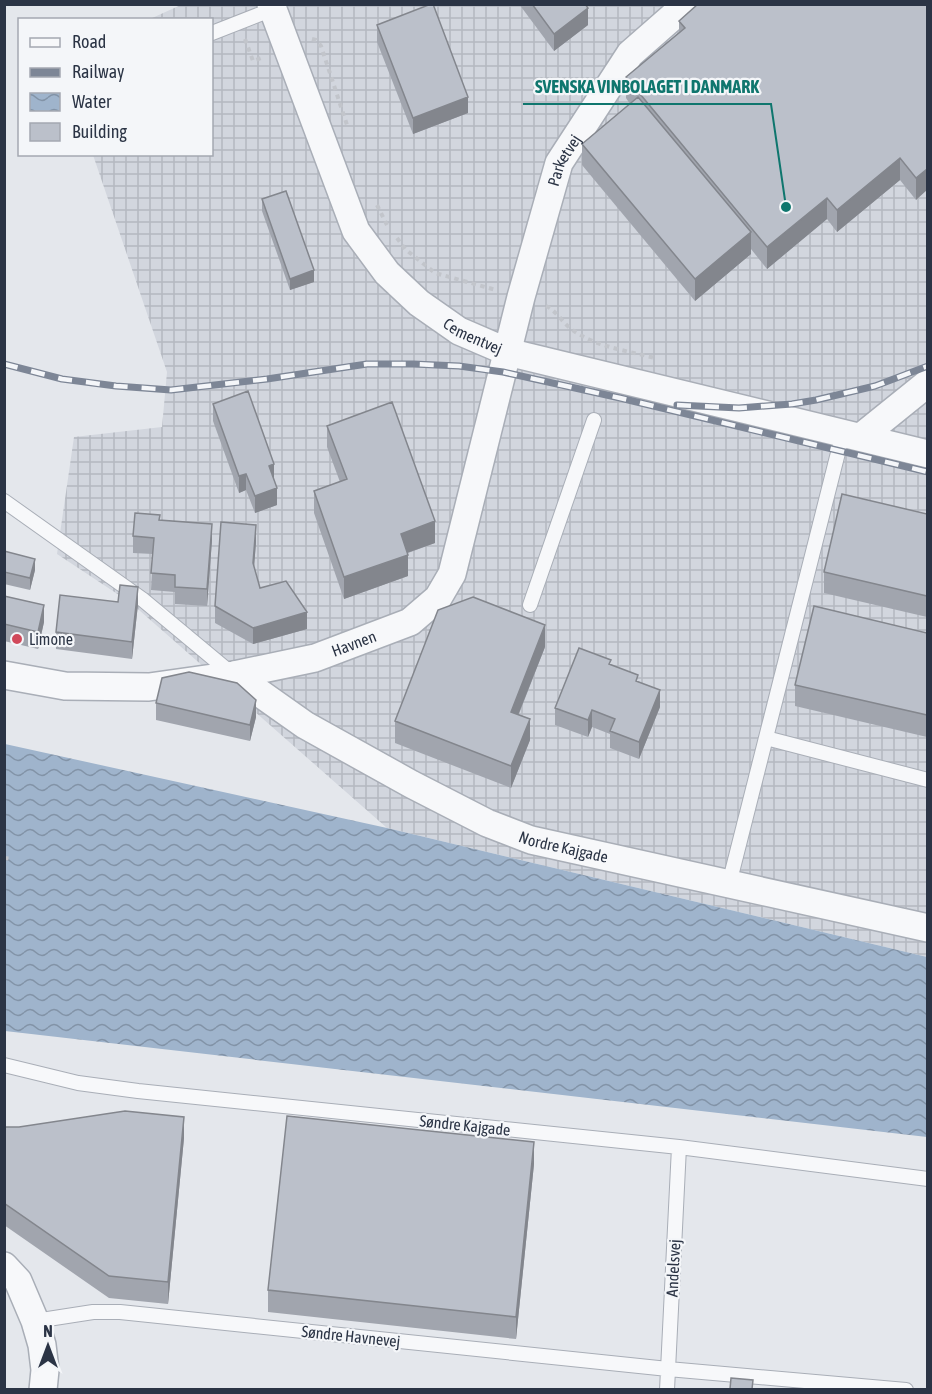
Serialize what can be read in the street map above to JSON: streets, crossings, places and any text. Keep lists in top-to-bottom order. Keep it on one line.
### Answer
{"streets":{"street":["Parketvej","Cementvej","Havnen","Nordre Kajgade"],"lane":["Søndre Kajgade","Andelsvej","Søndre Havnevej"]},"crossings":[["Parketvej","Cementvej"],["Parketvej","Havnen"],["Cementvej","Havnen"],["Havnen","Nordre Kajgade"],["Søndre Kajgade","Andelsvej"],["Andelsvej","Søndre Havnevej"]],"places":["SVENSKA VINBOLAGET I DANMARK","Limone"],"legend":["Road","Railway","Water","Building"],"north":"top"}
